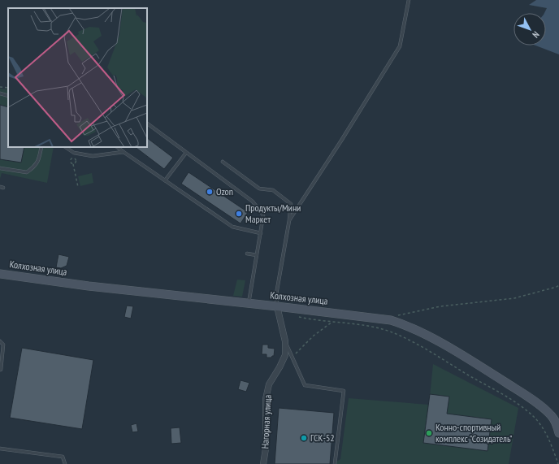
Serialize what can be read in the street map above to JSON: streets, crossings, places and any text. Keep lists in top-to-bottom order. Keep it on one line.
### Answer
{"streets":{"street":["Колхозная улица","Нагорная улица"]},"crossings":[["Колхозная улица","Нагорная улица"]],"places":["Ozon","Продукты/Мини Маркет","Конно-спортивный комплекс \"Созидатель\"","ГСК-52"],"north":"bottom right"}
